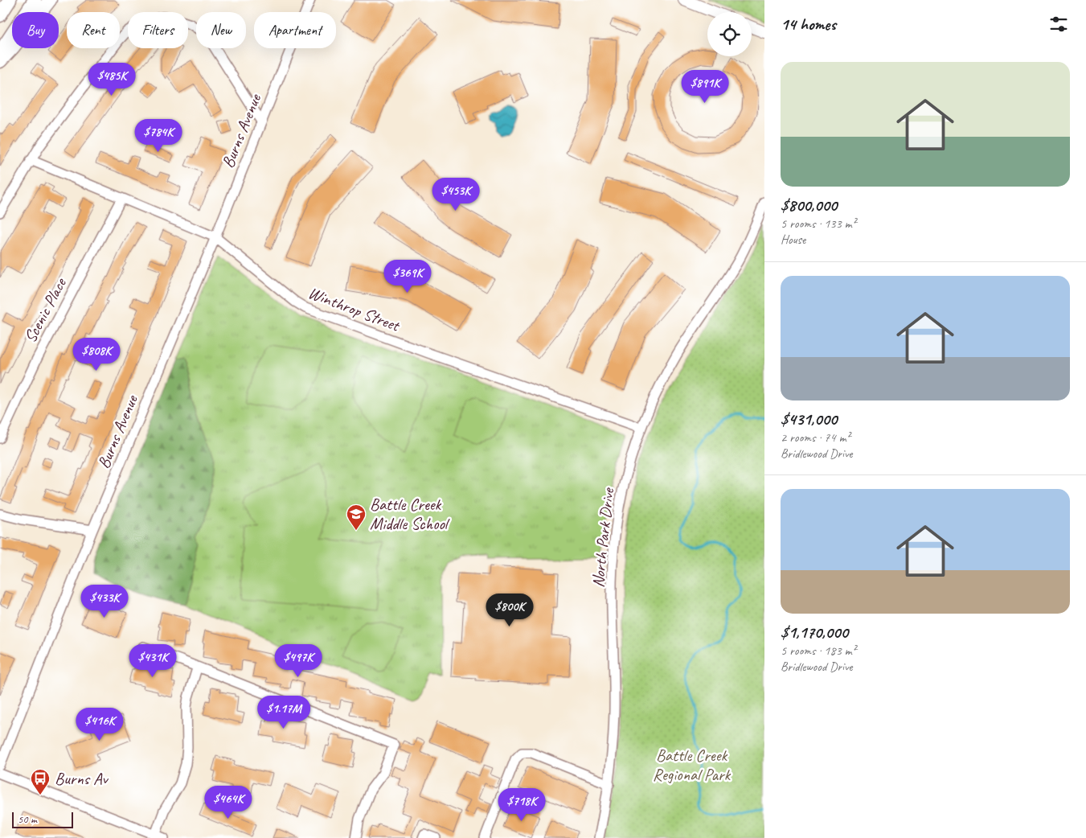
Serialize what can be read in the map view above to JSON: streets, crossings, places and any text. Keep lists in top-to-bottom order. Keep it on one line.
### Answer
{"streets":{"street":["Burns Avenue","Winthrop Street","Scenic Place","North Park Drive"]},"crossings":[["Burns Avenue","Winthrop Street"],["Winthrop Street","Scenic Place"],["Winthrop Street","North Park Drive"]],"parks":["Battle Creek Regional Park"],"places":{"school or university":["Battle Creek Middle School"],"bus stop":["Burns Av"]},"scale_bar":"50 m","page":{"heading":"14 homes","chip":["Buy","Rent","Filters","New","Apartment"],"list":[{"name":"$800,000","note":"5 rooms · 133 m² · House"},{"name":"$431,000","note":"2 rooms · 74 m² · Bridlewood Drive"},{"name":"$1,170,000","note":"5 rooms · 183 m² · Bridlewood Drive"}],"price":["$485K","$891K","$784K","$453K","$369K","$808K","$433K","$800K","$431K","$497K","$1.17M","$416K","$464K","$718K"],"scale":"50 m"}}
